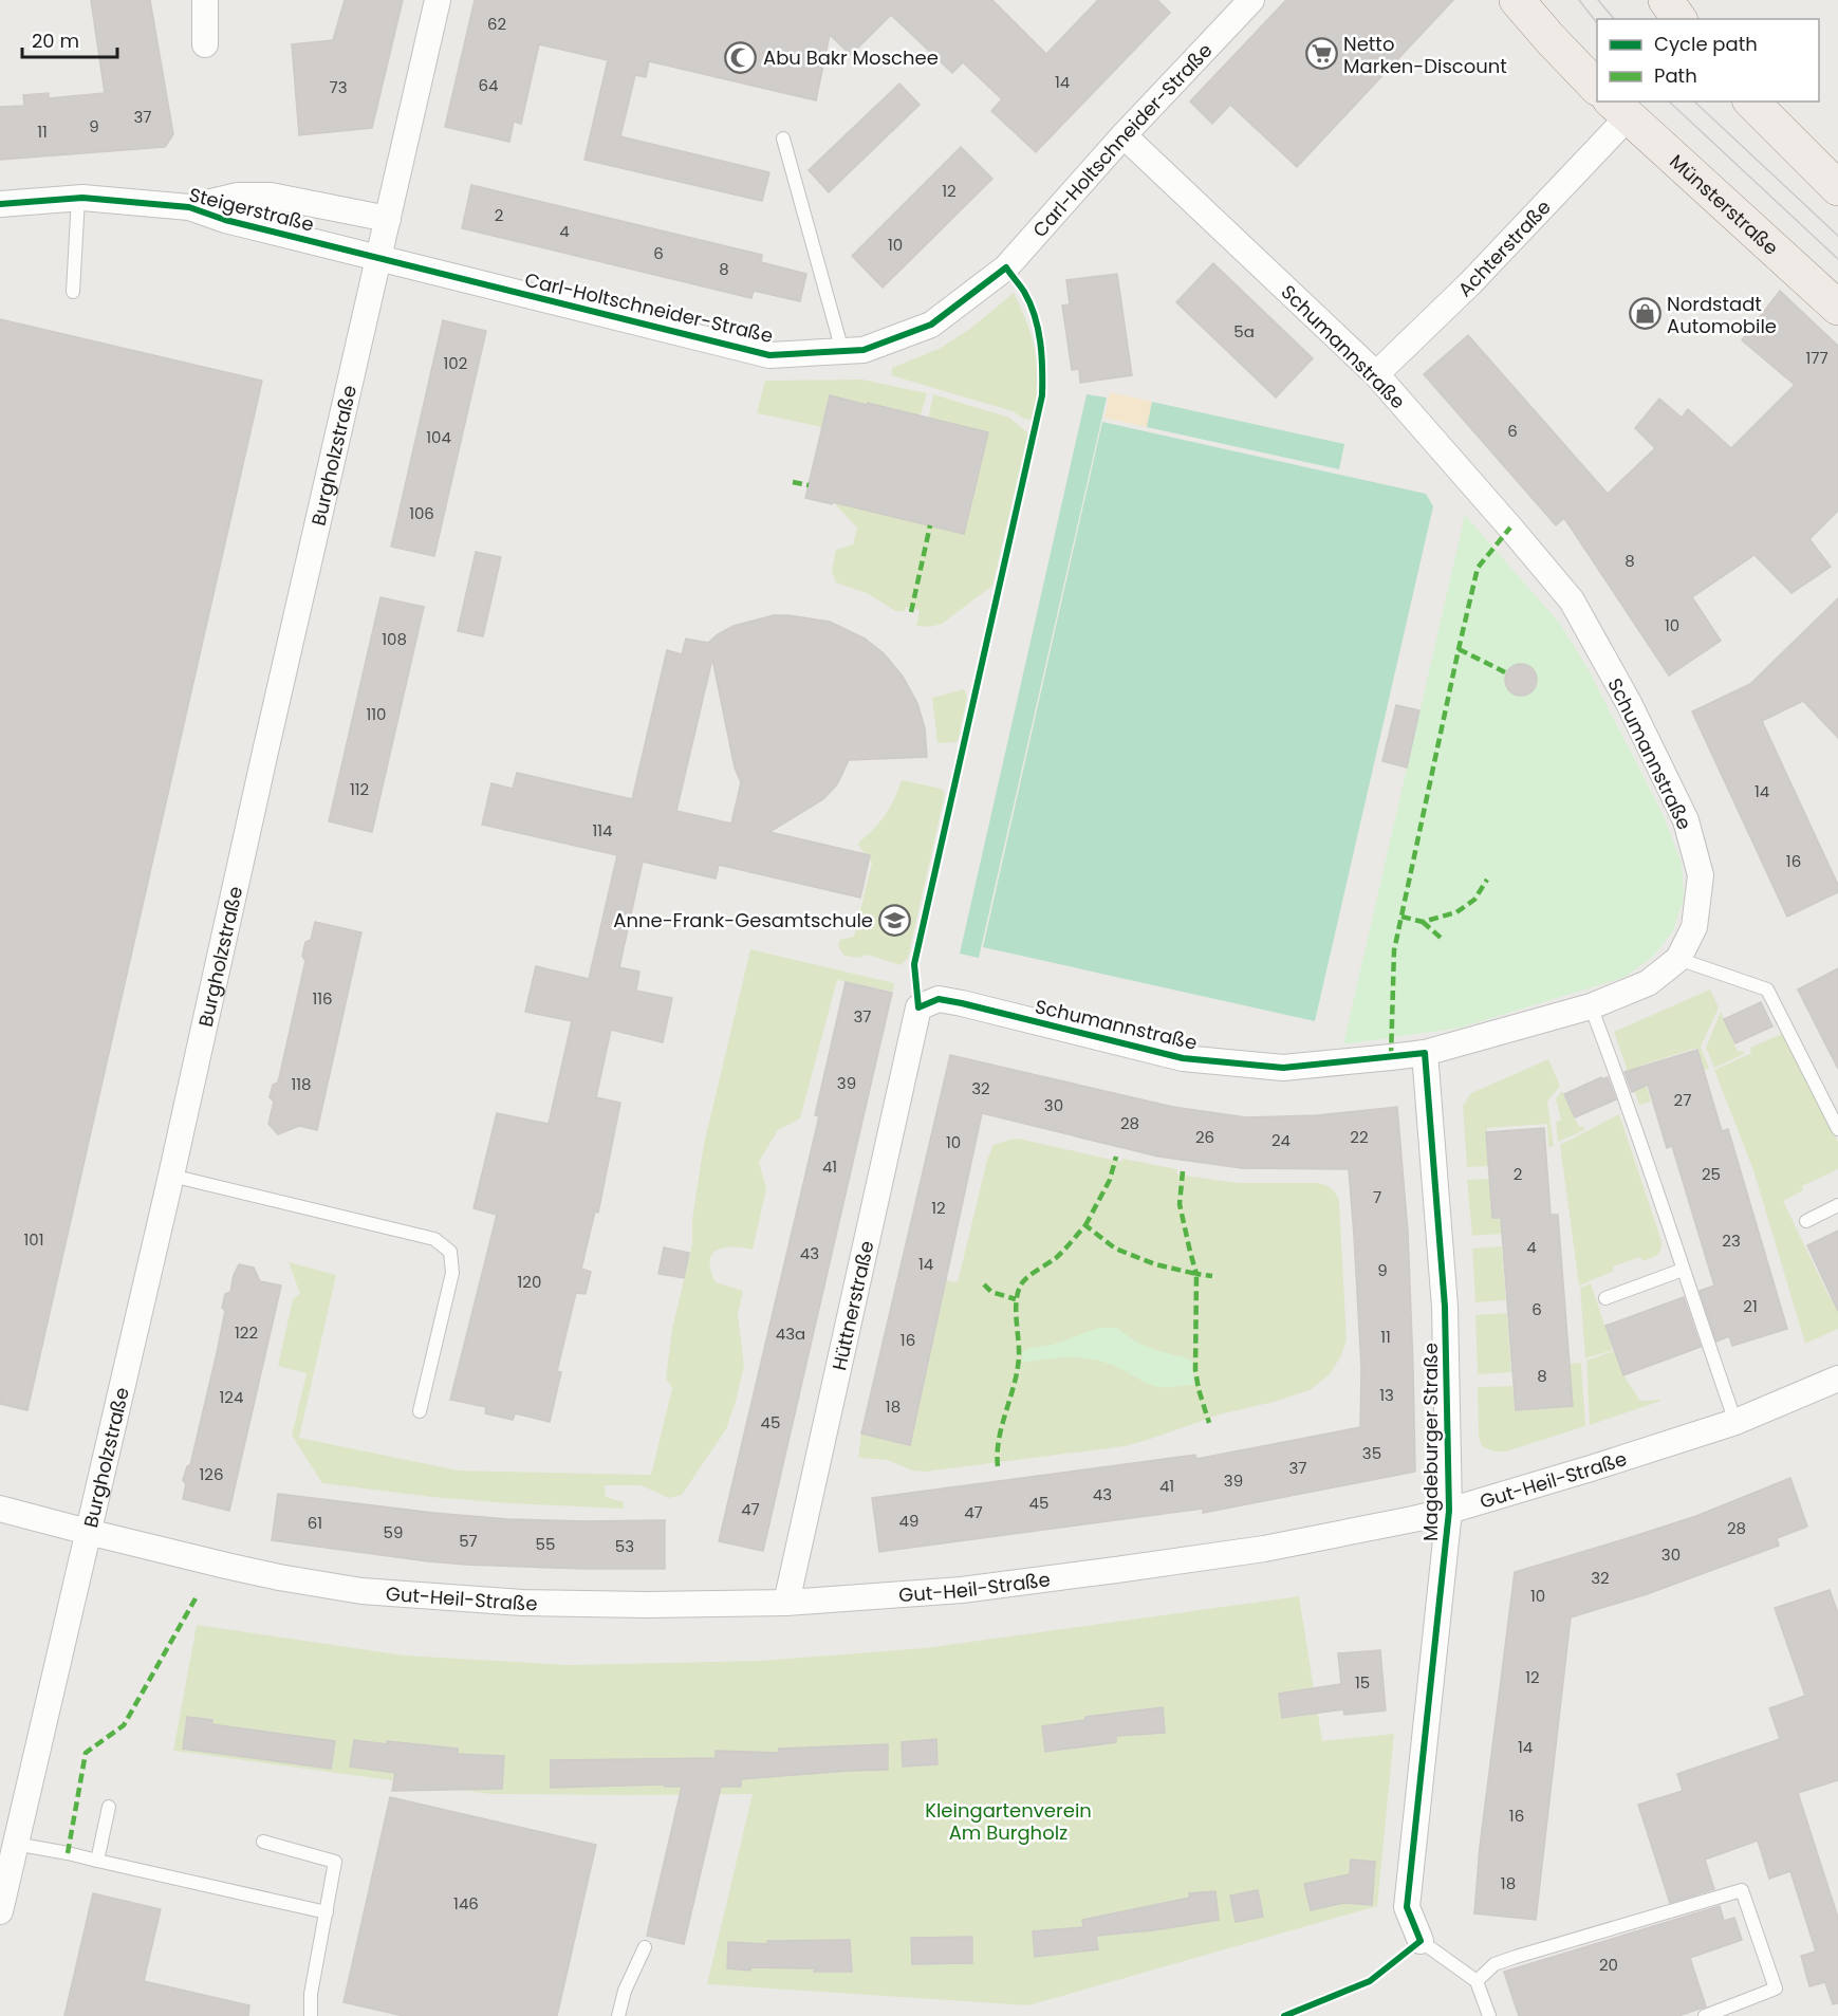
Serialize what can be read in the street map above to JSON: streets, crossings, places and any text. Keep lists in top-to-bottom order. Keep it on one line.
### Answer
{"streets":{"main road":["Münsterstraße"],"street":["Carl-Holtschneider-Straße","Steigerstraße","Achterstraße","Schumannstraße","Burgholzstraße","Hüttnerstraße","Magdeburger Straße","Gut-Heil-Straße"]},"crossings":[["Carl-Holtschneider-Straße","Steigerstraße"],["Carl-Holtschneider-Straße","Schumannstraße"],["Carl-Holtschneider-Straße","Burgholzstraße"],["Münsterstraße","Achterstraße"],["Steigerstraße","Burgholzstraße"],["Achterstraße","Schumannstraße"],["Schumannstraße","Hüttnerstraße"],["Schumannstraße","Magdeburger Straße"],["Burgholzstraße","Gut-Heil-Straße"],["Hüttnerstraße","Gut-Heil-Straße"],["Magdeburger Straße","Gut-Heil-Straße"]],"parks":["Kleingartenverein Am Burgholz"],"places":{"supermarket":["Netto Marken-Discount"],"mosque":["Abu Bakr Moschee"],"shop":["Nordstadt Automobile"],"school or university":["Anne-Frank-Gesamtschule"]},"house_numbers":["62","14","64","73","37","9","11","12","2","4","10","6","8","5a","177","102","6","104","106","8","10","108","110","112","14","114","16","116","37","39","118","32","27","30","28","26","22","24","10","41","2","25","7","12","101","23","4","43","14","9","120","21","6","122","43a","11","16","8","13","124","18","45","35","37","126","39","41","43","45","47","47","49","61","28","59","57","55","53","30","32","10","12","15","14","16","18","146","20"],"legend":["Cycle path","Path"],"scale_bar":"20 m"}
